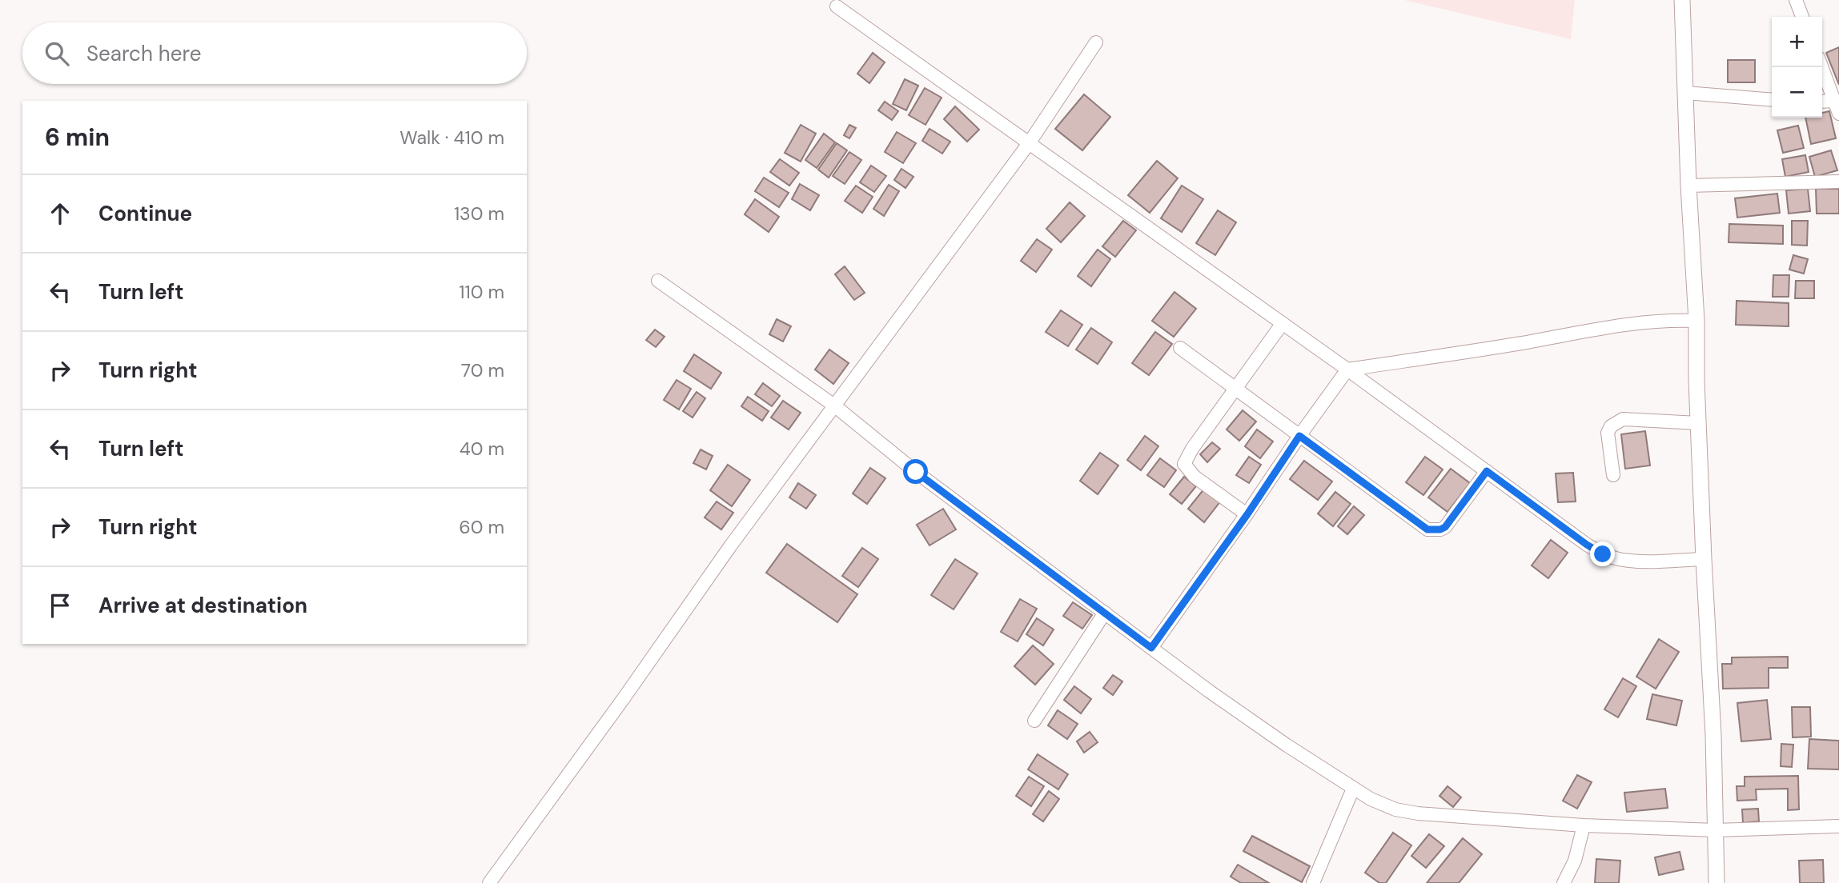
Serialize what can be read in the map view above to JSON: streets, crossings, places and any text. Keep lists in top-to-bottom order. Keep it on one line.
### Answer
{"page":{"map_buttons":["+","−"],"search":"Search here","heading":["6 min","Walk · 410 m"],"list":[["Continue","130 m"],["Turn left","110 m"],["Turn right","70 m"],["Turn left","40 m"],["Turn right","60 m"],"Arrive at destination"]}}
